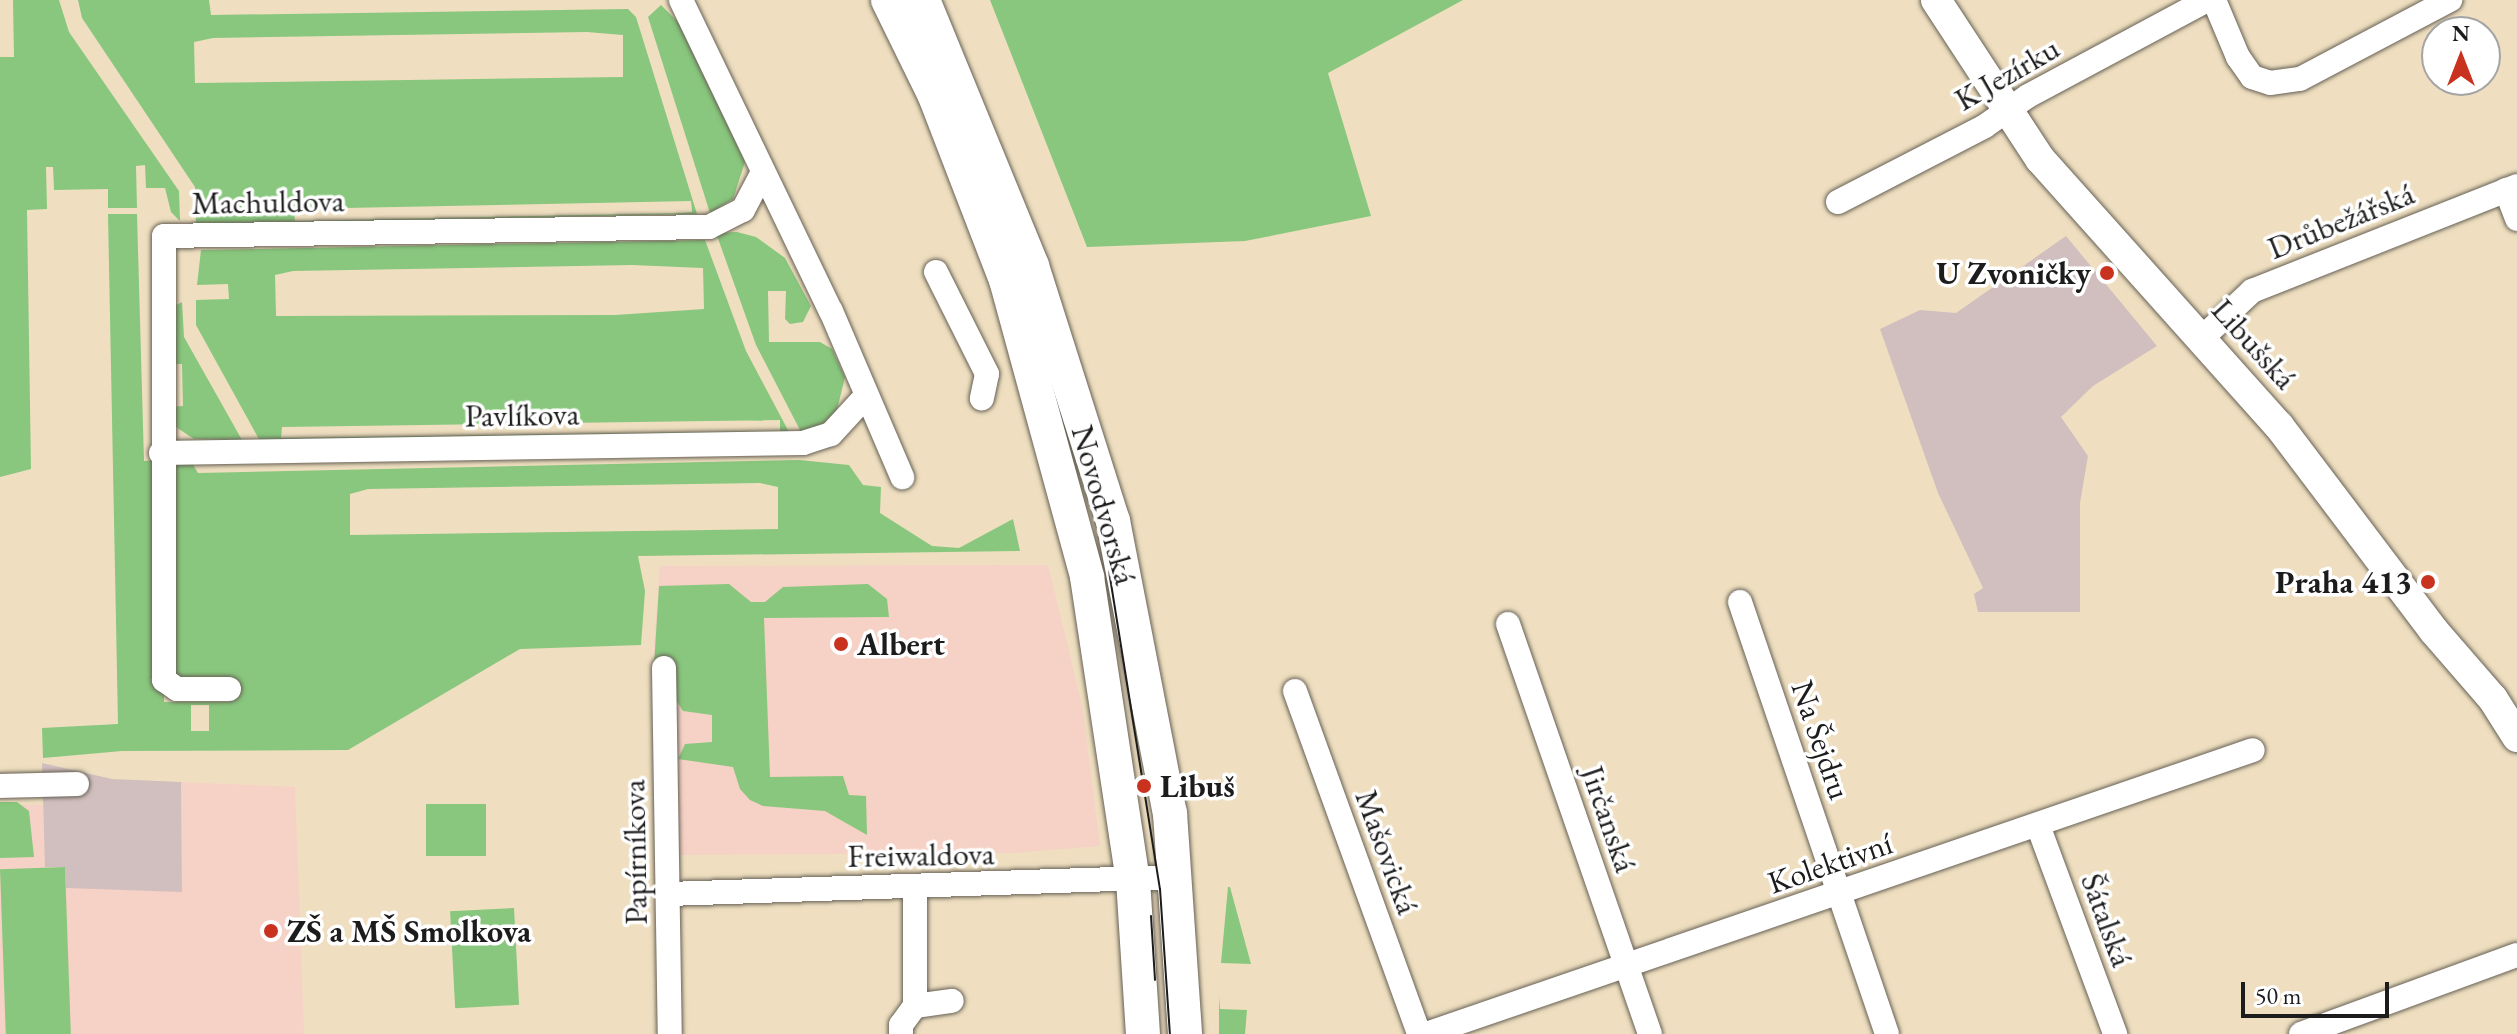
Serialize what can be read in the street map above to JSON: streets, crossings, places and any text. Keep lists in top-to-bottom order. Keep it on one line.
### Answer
{"streets":{"main road":["Novodvorská"],"street":["K Jezírku","Machuldova","Drůbežářská","Libušská","Pavlíkova","Na Šejdru","Jirčanská","Papírníkova","Mašovická","Freiwaldova","Kolektivní","Šátalská"]},"crossings":[["K Jezírku","Libušská"],["Machuldova","Pavlíkova"],["Drůbežářská","Libušská"],["Novodvorská","Freiwaldova"],["Na Šejdru","Kolektivní"],["Jirčanská","Kolektivní"],["Papírníkova","Freiwaldova"],["Kolektivní","Šátalská"]],"places":["U Zvoničky","Praha 413","Albert","Libuš","ZŠ a MŠ Smolkova"],"scale_bar":"50 m","north":"top"}
